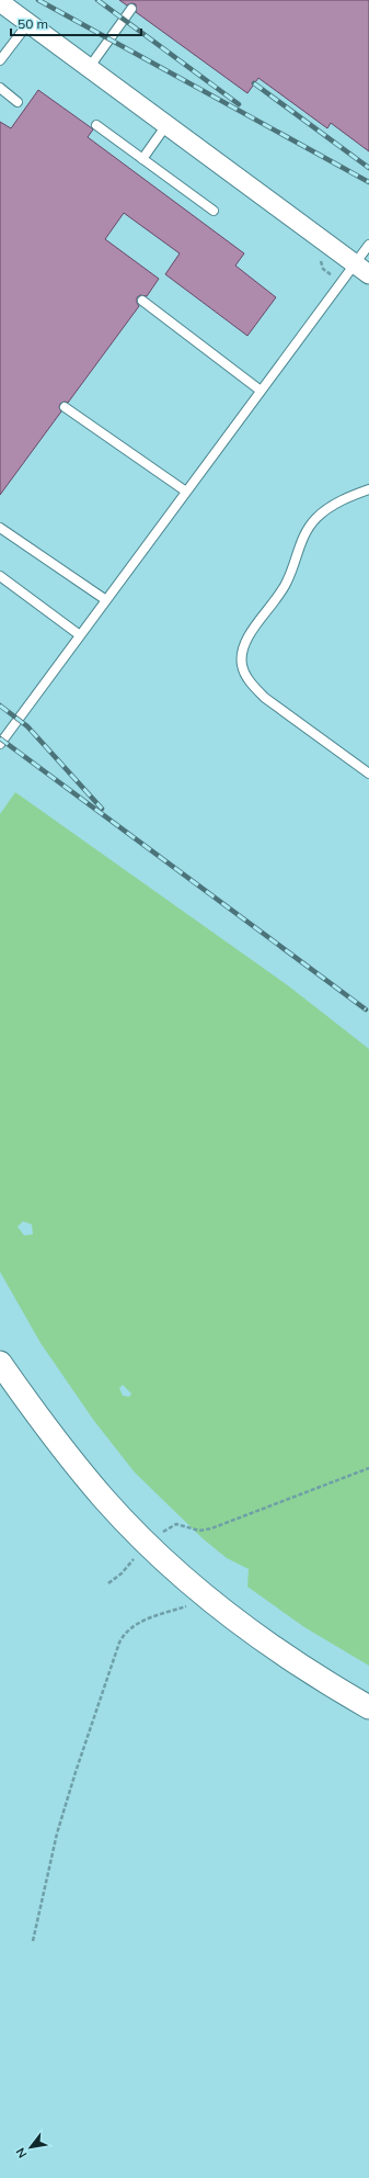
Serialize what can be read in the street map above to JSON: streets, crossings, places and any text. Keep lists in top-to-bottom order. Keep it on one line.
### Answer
{"scale_bar":"50 m","north":"bottom left"}
